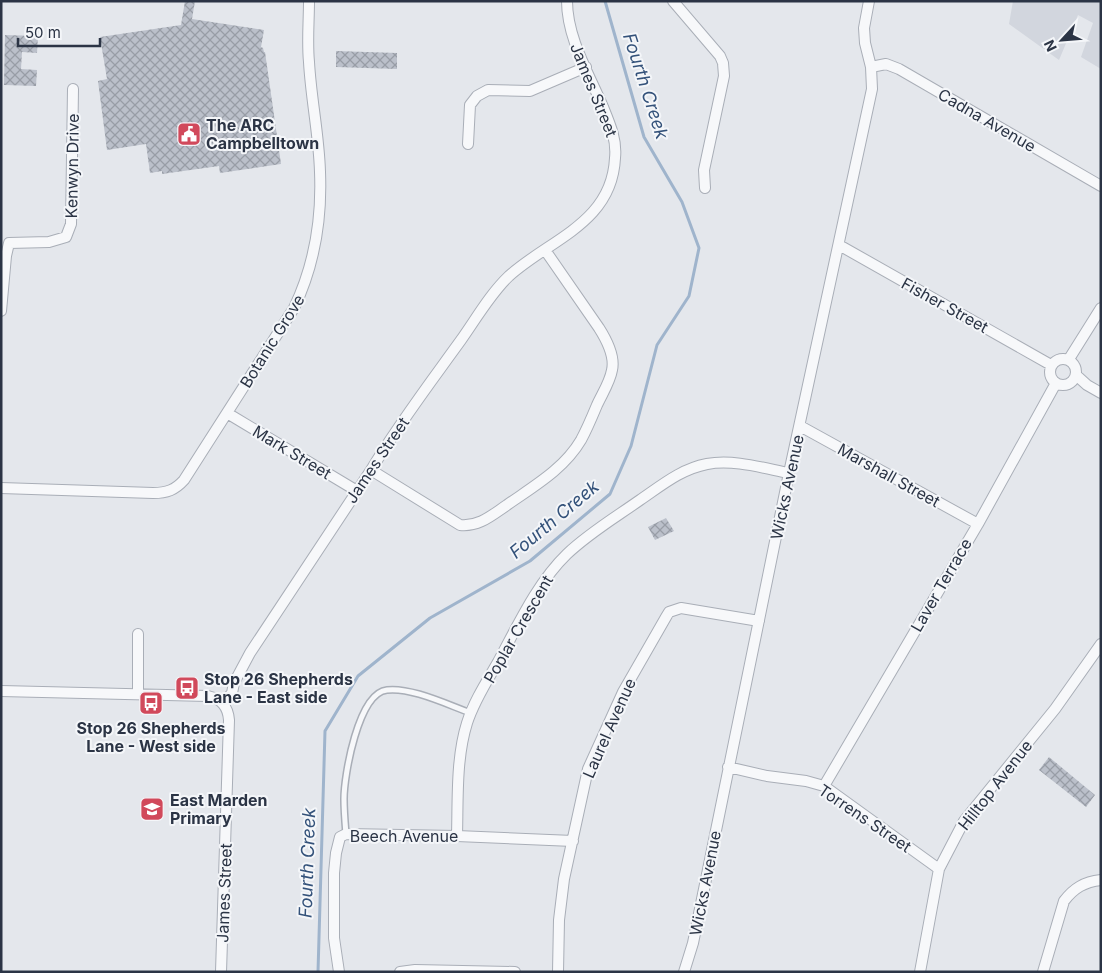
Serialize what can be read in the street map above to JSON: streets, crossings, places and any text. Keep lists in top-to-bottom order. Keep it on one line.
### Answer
{"streets":{"street":["James Street","Cadna Avenue","Kenwyn Drive","Fisher Street","Botanic Grove","Mark Street","Marshall Street","Wicks Avenue","Laver Terrace","Poplar Crescent","Laurel Avenue","Hilltop Avenue","Torrens Street","Beech Avenue"]},"crossings":[["James Street","Mark Street"],["Cadna Avenue","Wicks Avenue"],["Fisher Street","Wicks Avenue"],["Fisher Street","Laver Terrace"],["Botanic Grove","Mark Street"],["Marshall Street","Wicks Avenue"],["Marshall Street","Laver Terrace"],["Wicks Avenue","Poplar Crescent"],["Wicks Avenue","Laurel Avenue"],["Wicks Avenue","Torrens Street"],["Laver Terrace","Torrens Street"],["Poplar Crescent","Beech Avenue"],["Laurel Avenue","Beech Avenue"],["Hilltop Avenue","Torrens Street"]],"water":["Fourth Creek"],"places":{"public building":["The ARC Campbelltown"],"bus stop":["Stop 26 Shepherds Lane - East side","Stop 26 Shepherds Lane - West side"],"school or university":["East Marden Primary"]},"scale_bar":"50 m","north":"bottom left"}
